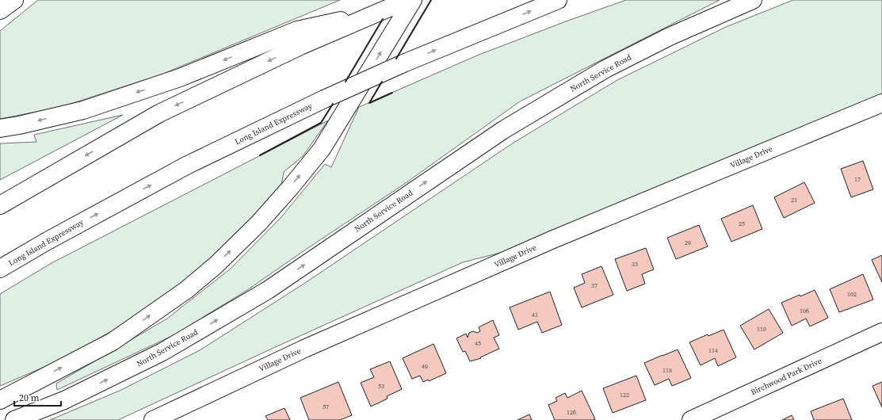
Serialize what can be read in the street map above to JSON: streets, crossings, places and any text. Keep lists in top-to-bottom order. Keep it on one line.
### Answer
{"streets":{"main road":["North Service Road","Long Island Expressway","Village Drive","Birchwood Park Drive"]},"house_numbers":["17","21","25","29","33","37","102","106","41","110","45","114","49","118","53","122","57","126"],"scale_bar":"20 m"}
